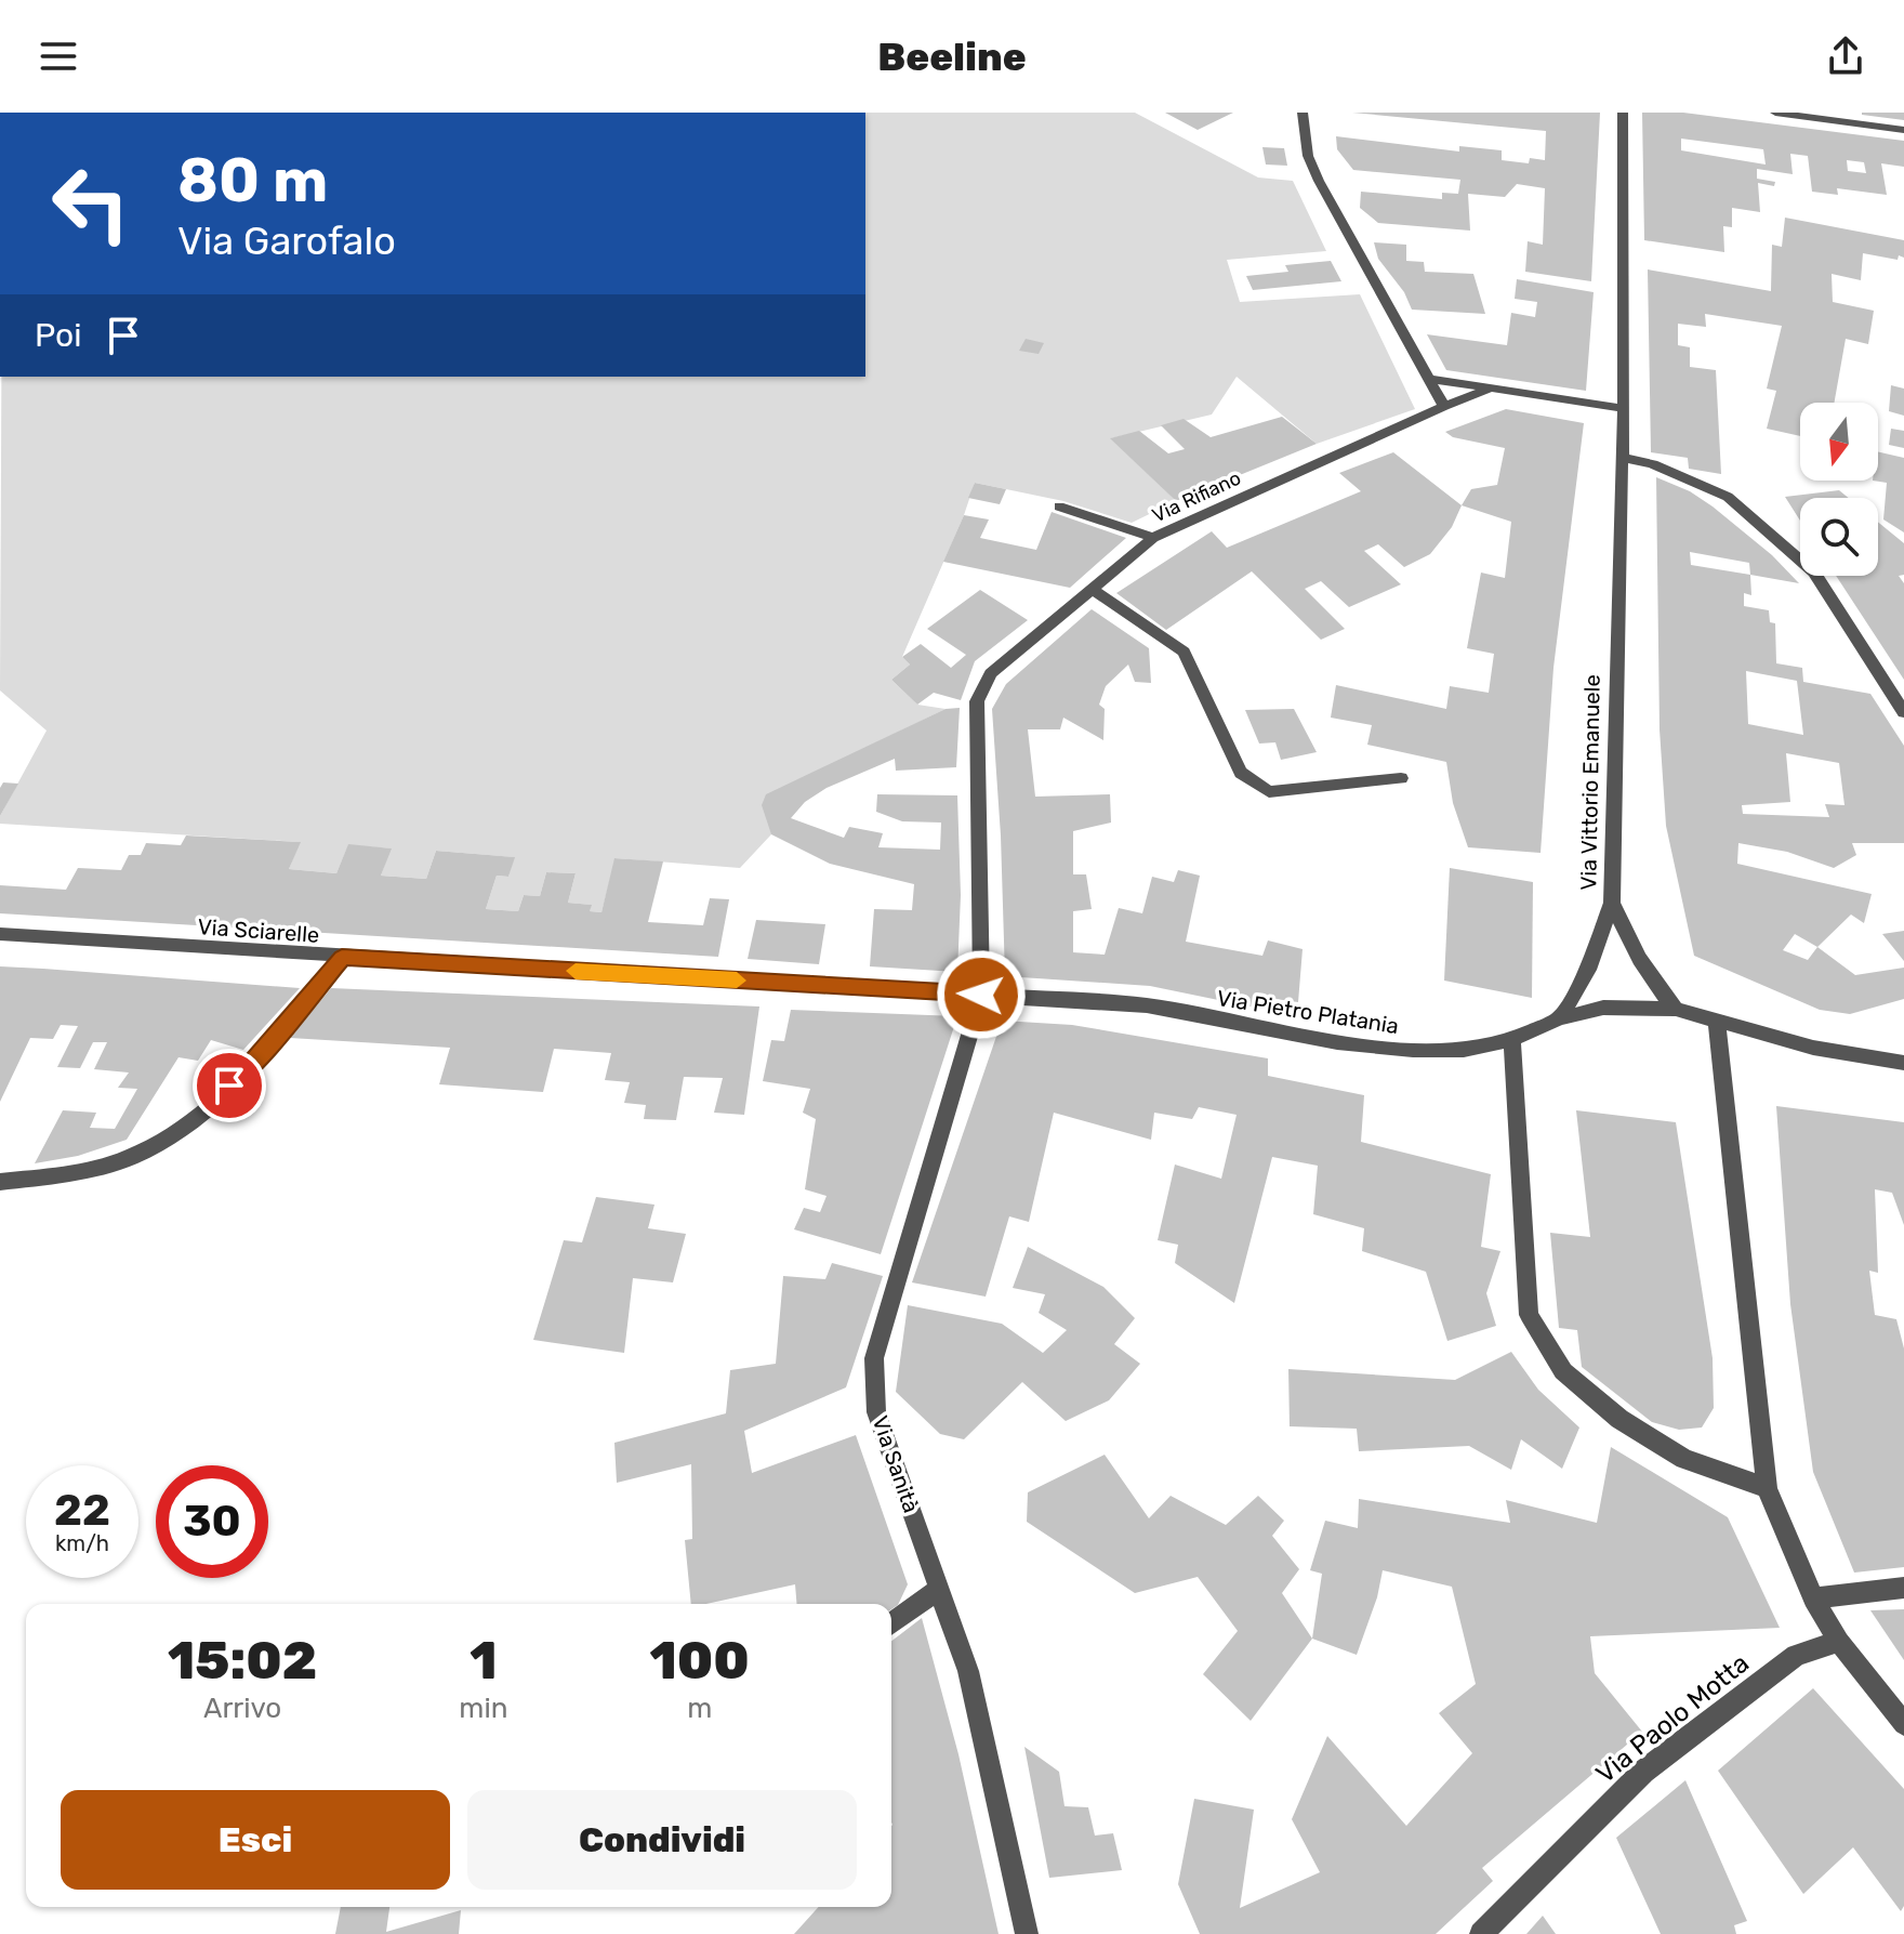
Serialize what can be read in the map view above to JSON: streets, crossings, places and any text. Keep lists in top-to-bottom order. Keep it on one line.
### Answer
{"streets":{"street":["Via Rifiano","Via Vittorio Emanuele","Via Sciarelle","Via Pietro Platania","Via Sanità","Via Paolo Motta"]},"crossings":[["Via Rifiano","Via Sciarelle"],["Via Rifiano","Via Pietro Platania"],["Via Rifiano","Via Sanità"],["Via Vittorio Emanuele","Via Pietro Platania"],["Via Sciarelle","Via Pietro Platania"],["Via Sciarelle","Via Sanità"],["Via Pietro Platania","Via Sanità"]],"north":"bottom","page":{"header":"Beeline","turn":["80 m","Via Garofalo"],"then":"Poi","speed":"22 km/h","limit":"30","eta":["15:02","Arrivo","1","min","100","m"],"buttons":["Esci","Condividi"]}}
